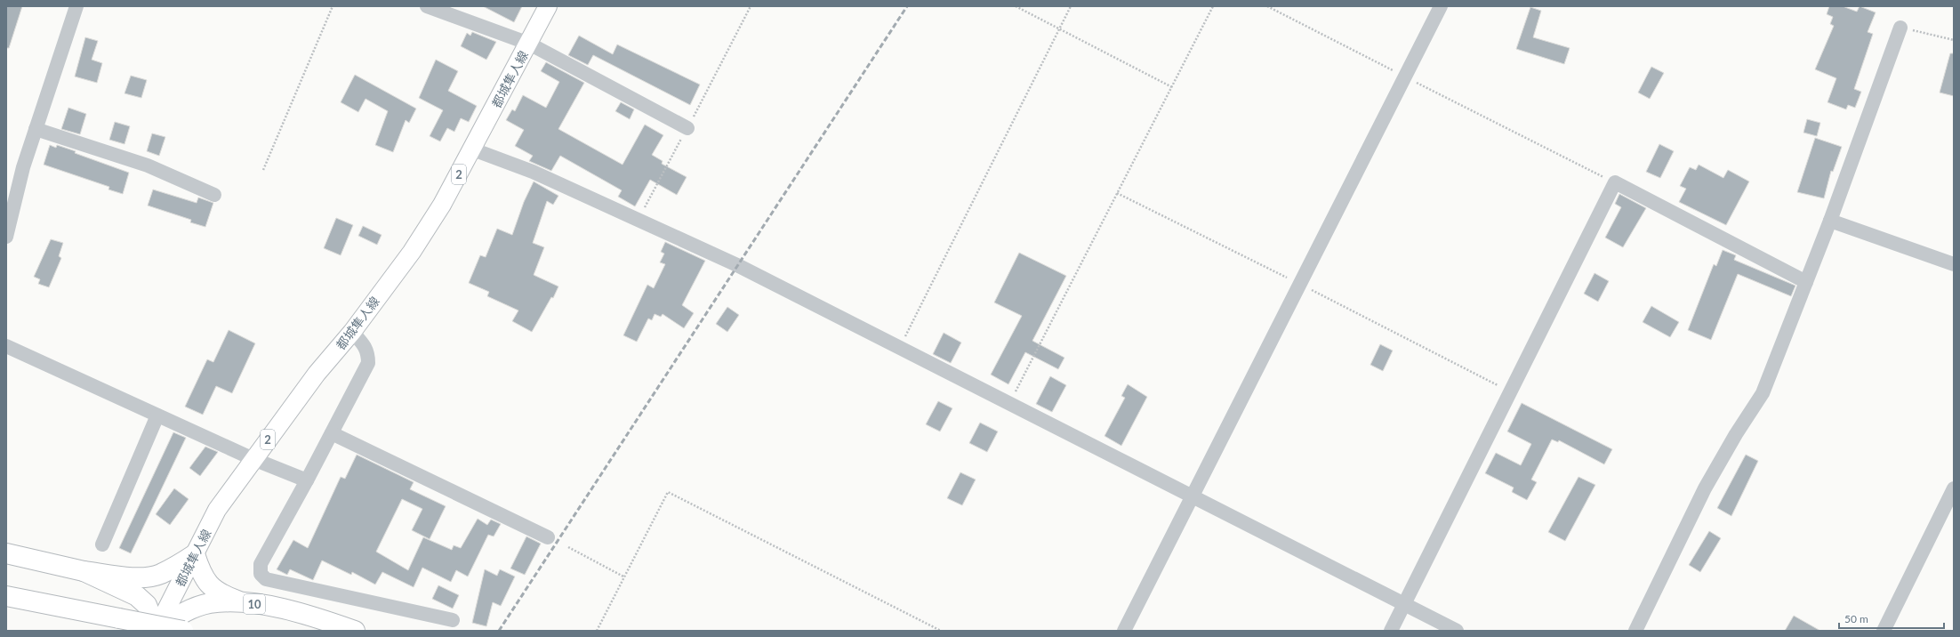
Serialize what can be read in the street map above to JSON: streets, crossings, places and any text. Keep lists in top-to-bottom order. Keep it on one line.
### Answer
{"streets":{"highway":["10"],"main road":["都城隼人線","2"]},"crossings":[["都城隼人線","10"]],"scale_bar":"50 m"}
